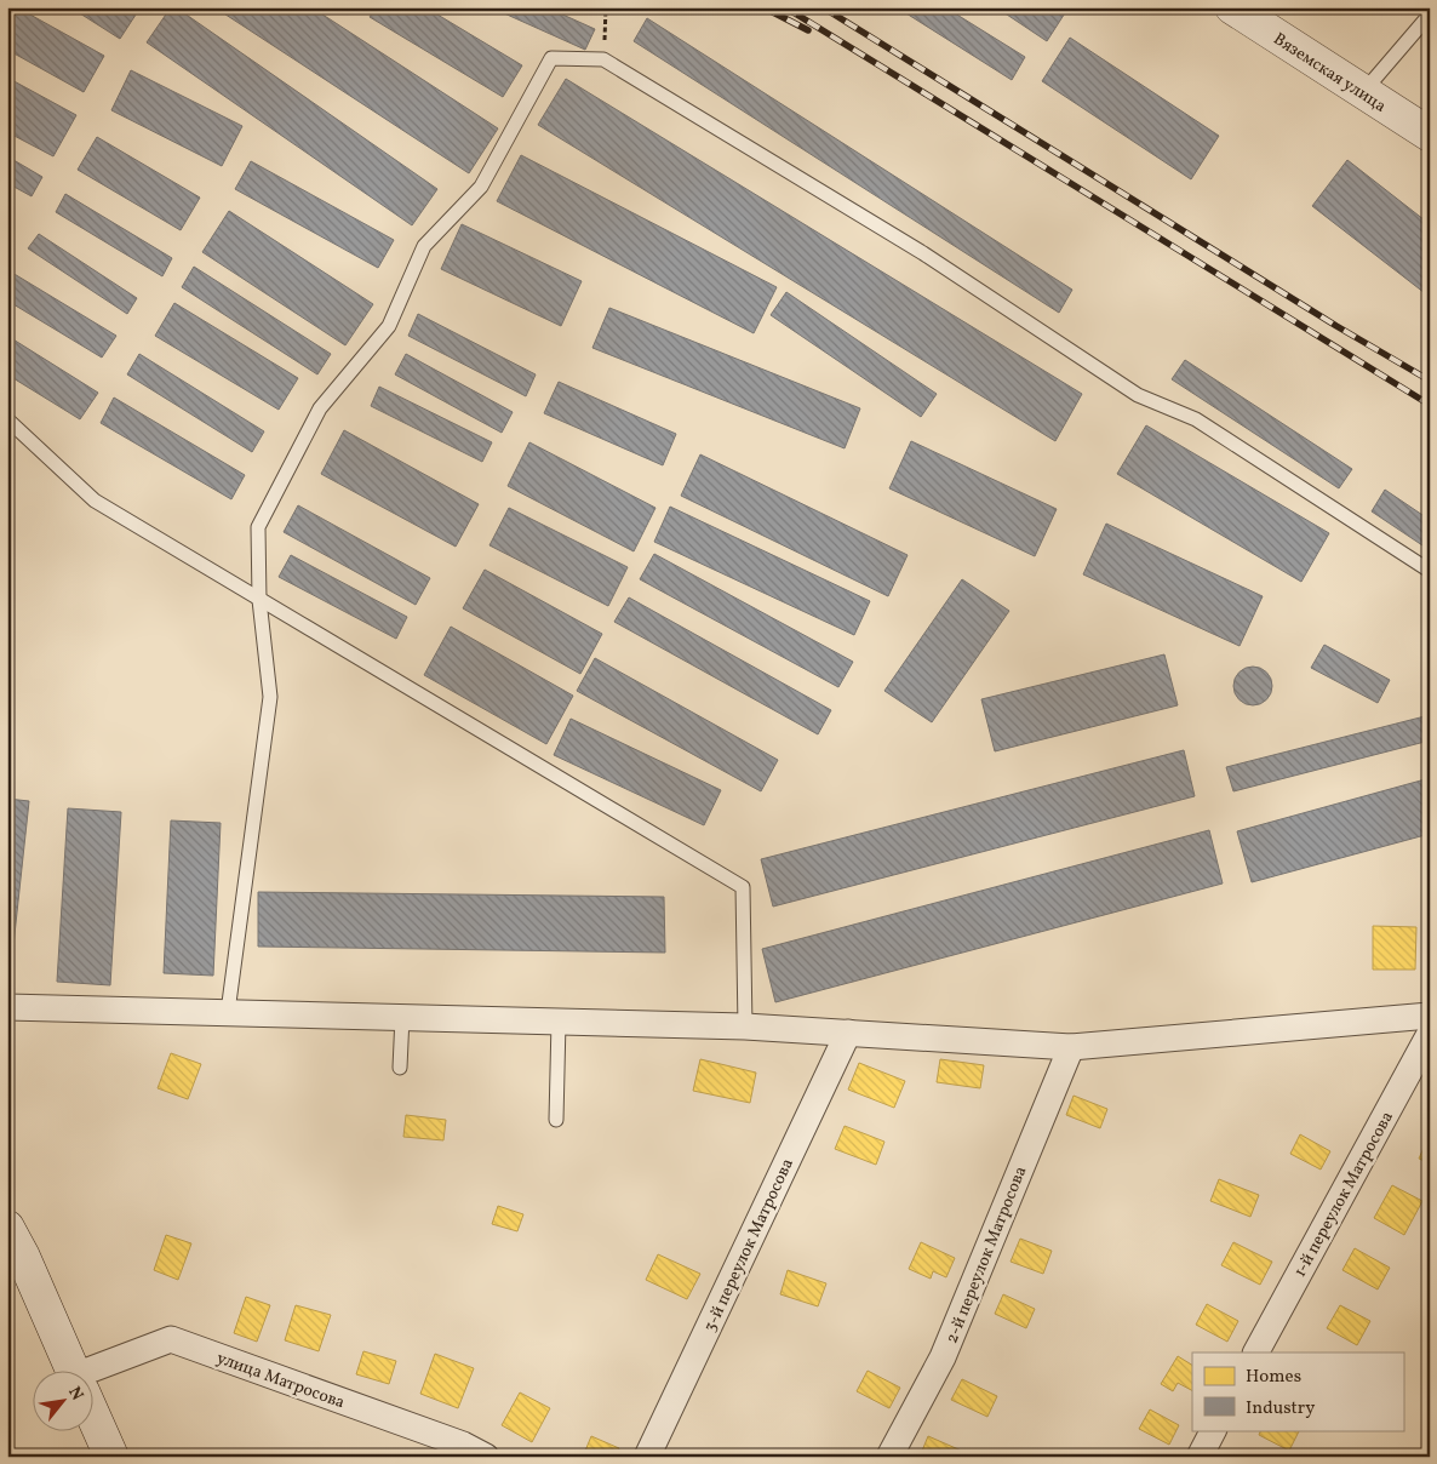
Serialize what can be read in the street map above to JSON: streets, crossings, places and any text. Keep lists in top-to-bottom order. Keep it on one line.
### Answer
{"streets":{"main road":["Вяземская улица"],"street":["1-й переулок Матросова","3-й переулок Матросова","2-й переулок Матросова","улица Матросова"]},"legend":["Homes","Industry"],"north":"top right"}
